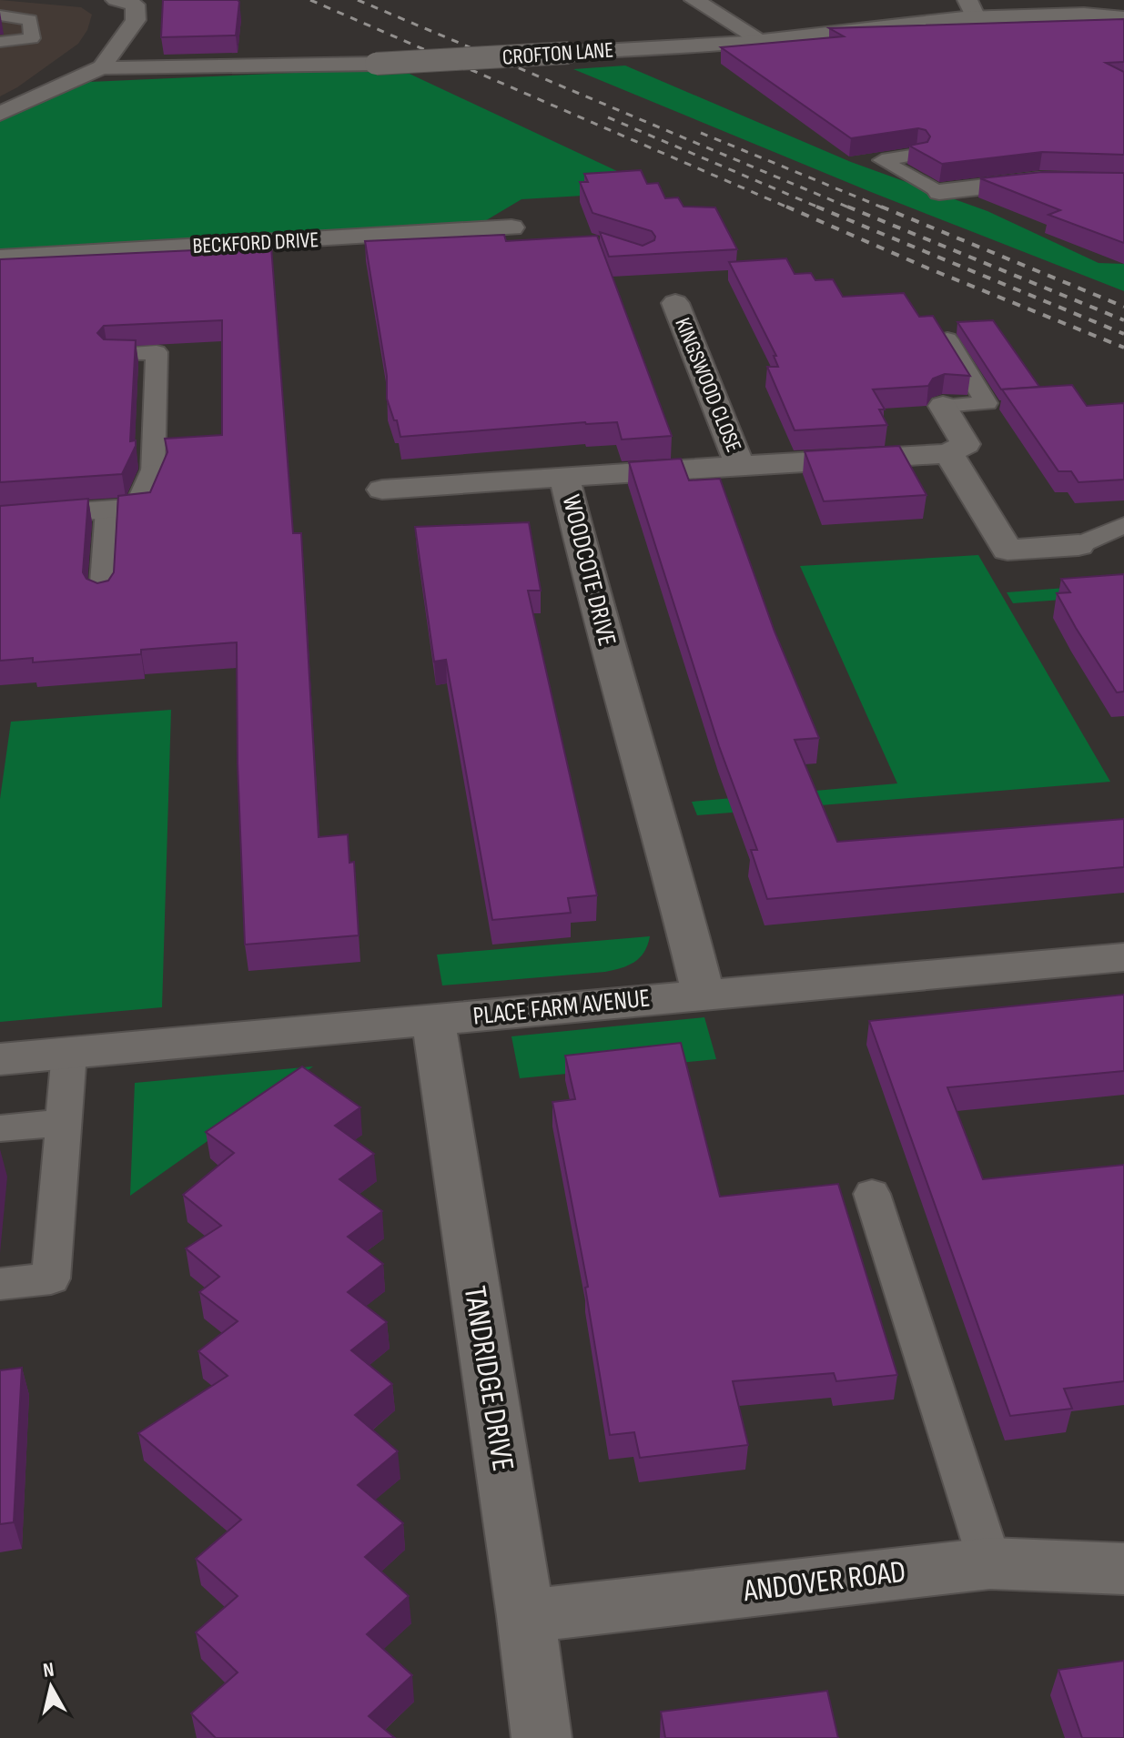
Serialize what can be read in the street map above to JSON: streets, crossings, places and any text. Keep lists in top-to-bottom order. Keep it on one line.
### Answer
{"streets":{"street":["CROFTON LANE","BECKFORD DRIVE","KINGSWOOD CLOSE","WOODCOTE DRIVE","PLACE FARM AVENUE","TANDRIDGE DRIVE","ANDOVER ROAD"]},"crossings":[["KINGSWOOD CLOSE","WOODCOTE DRIVE"],["WOODCOTE DRIVE","PLACE FARM AVENUE"],["PLACE FARM AVENUE","TANDRIDGE DRIVE"],["TANDRIDGE DRIVE","ANDOVER ROAD"]],"north":"top"}
